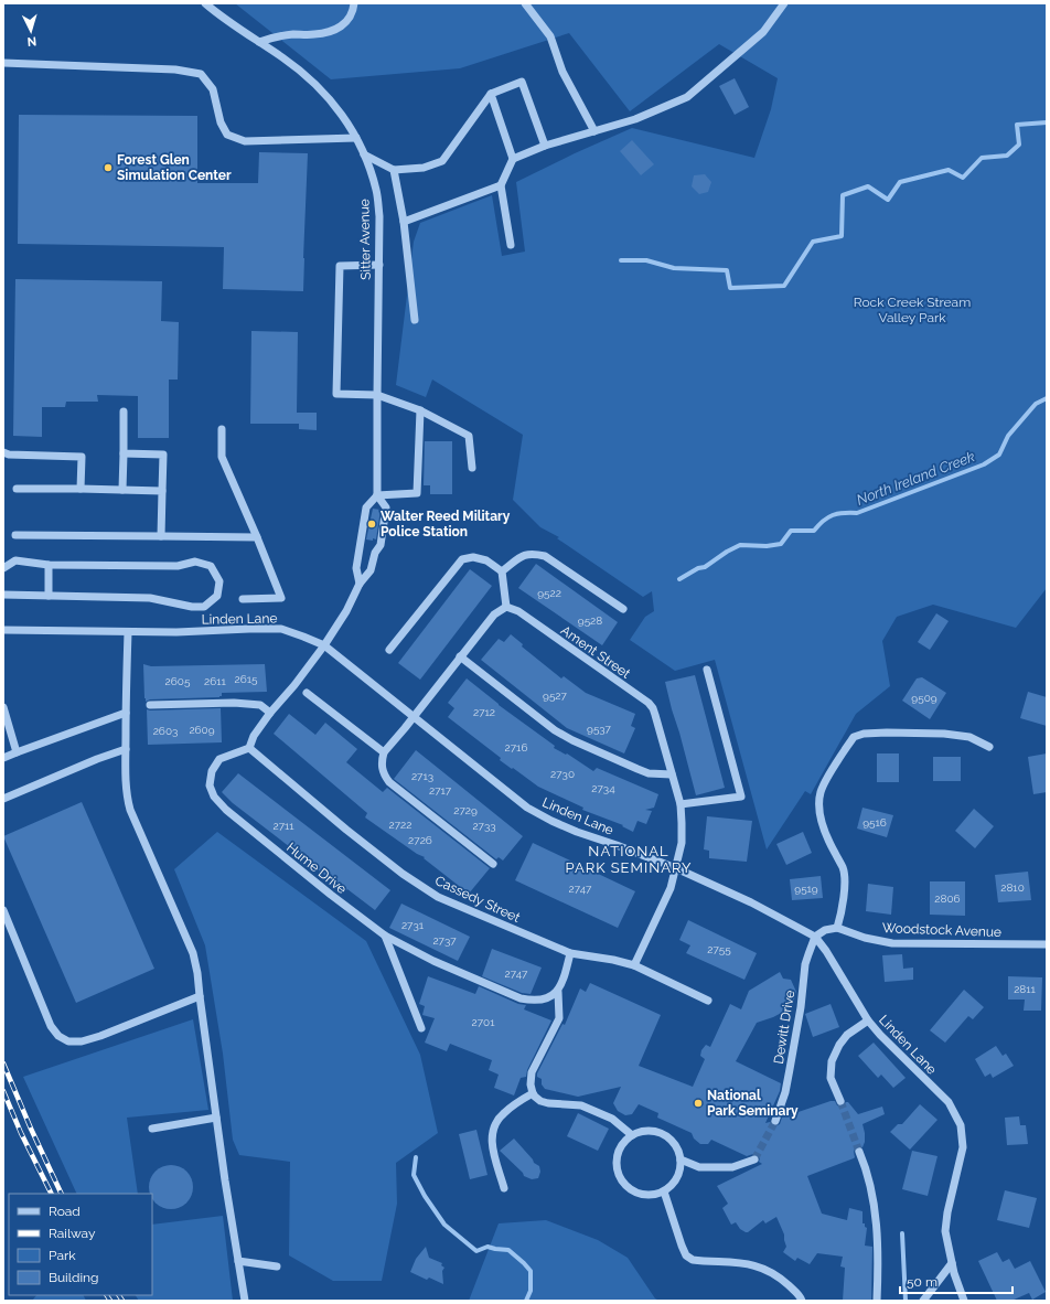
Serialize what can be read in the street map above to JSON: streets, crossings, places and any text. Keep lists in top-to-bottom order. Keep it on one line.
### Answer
{"streets":{"street":["Sitter Avenue","Linden Lane","Ament Street","Hume Drive","Cassedy Street","Woodstock Avenue","Dewitt Drive"]},"crossings":[["Sitter Avenue","Linden Lane"],["Linden Lane","Ament Street"],["Linden Lane","Dewitt Drive"],["Hume Drive","Cassedy Street"]],"districts":["NATIONAL PARK SEMINARY"],"water":["North Ireland Creek"],"parks":["Rock Creek Stream Valley Park"],"places":["Forest Glen Simulation Center","Walter Reed Military Police Station","National Park Seminary"],"house_numbers":["9522","9528","2615","2605","2611","9527","9509","2712","9537","2609","2603","2716","2730","2713","2734","2717","2729","9516","2722","2711","2733","2726","2810","2747","9519","2806","2731","2737","2755","2747","2811","2701"],"legend":["Road","Railway","Park","Building"],"scale_bar":"50 m","north":"bottom"}
